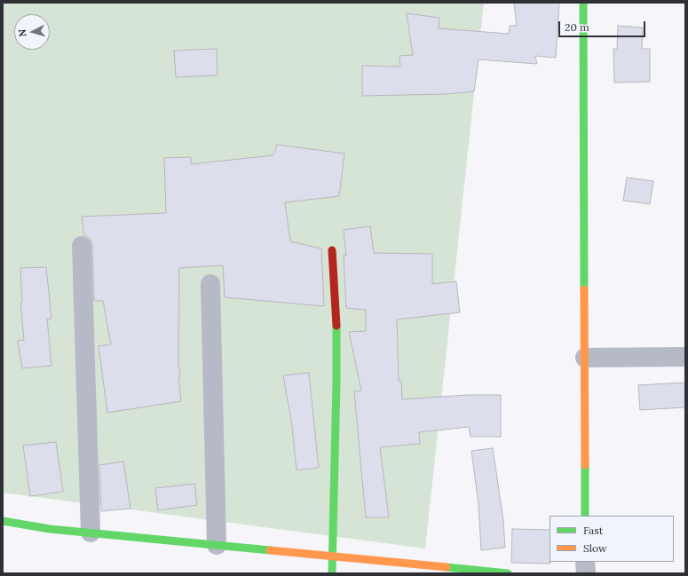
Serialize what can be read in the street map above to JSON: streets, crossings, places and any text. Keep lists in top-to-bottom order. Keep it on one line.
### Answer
{"legend":["Fast","Slow"],"scale_bar":"20 m","north":"left"}
